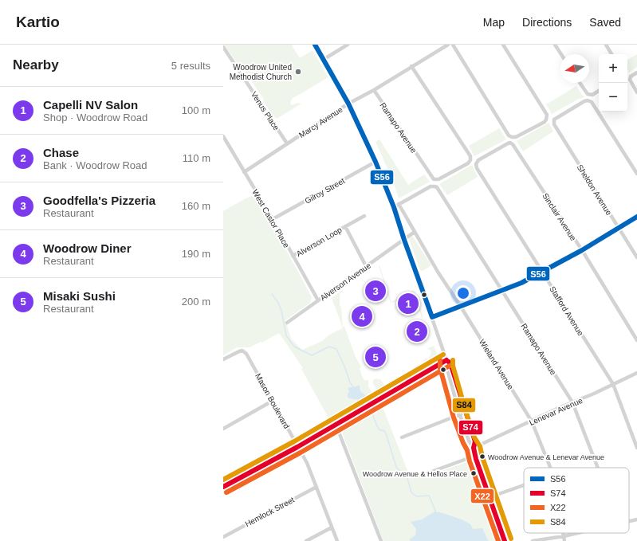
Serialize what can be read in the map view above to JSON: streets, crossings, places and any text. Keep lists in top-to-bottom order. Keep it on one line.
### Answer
{"streets":{"street":["Venus Place","Marcy Avenue","Ramapo Avenue","Sheldon Avenue","Gilroy Street","Sinclair Avenue","West Castor Place","Alverson Loop","Alverson Avenue","Stafford Avenue","Wieland Avenue","Mason Boulevard","Lenevar Avenue","Hemlock Street"]},"crossings":[["Venus Place","Marcy Avenue"],["Marcy Avenue","Ramapo Avenue"],["Marcy Avenue","West Castor Place"],["Ramapo Avenue","Wieland Avenue"],["Ramapo Avenue","Lenevar Avenue"],["Gilroy Street","West Castor Place"],["Sinclair Avenue","Stafford Avenue"],["West Castor Place","Alverson Loop"],["West Castor Place","Alverson Avenue"],["Alverson Loop","Alverson Avenue"],["Alverson Avenue","Wieland Avenue"],["Stafford Avenue","Lenevar Avenue"],["Wieland Avenue","Lenevar Avenue"],["Mason Boulevard","Hemlock Street"]],"places":["Woodrow United Methodist Church","Woodrow Avenue & Lenevar Avenue","Woodrow Avenue & Hellos Place"],"lines":["transit line S56","transit line S84","transit line S74","transit line X22"],"legend":["S56","S74","X22","S84"],"north":"left","page":{"header":"Kartio","nav":["Map","Directions","Saved"],"heading":["Nearby","5 results"],"map_buttons":["+","−"],"list":[{"mark":"1","name":"Capelli NV Salon","note":"Shop · Woodrow Road","value":"100 m"},{"mark":"2","name":"Chase","note":"Bank · Woodrow Road","value":"110 m"},{"mark":"3","name":"Goodfella's Pizzeria","note":"Restaurant","value":"160 m"},{"mark":"4","name":"Woodrow Diner","note":"Restaurant","value":"190 m"},{"mark":"5","name":"Misaki Sushi","note":"Restaurant","value":"200 m"}],"pins":["3","1","4","2","5"]}}
